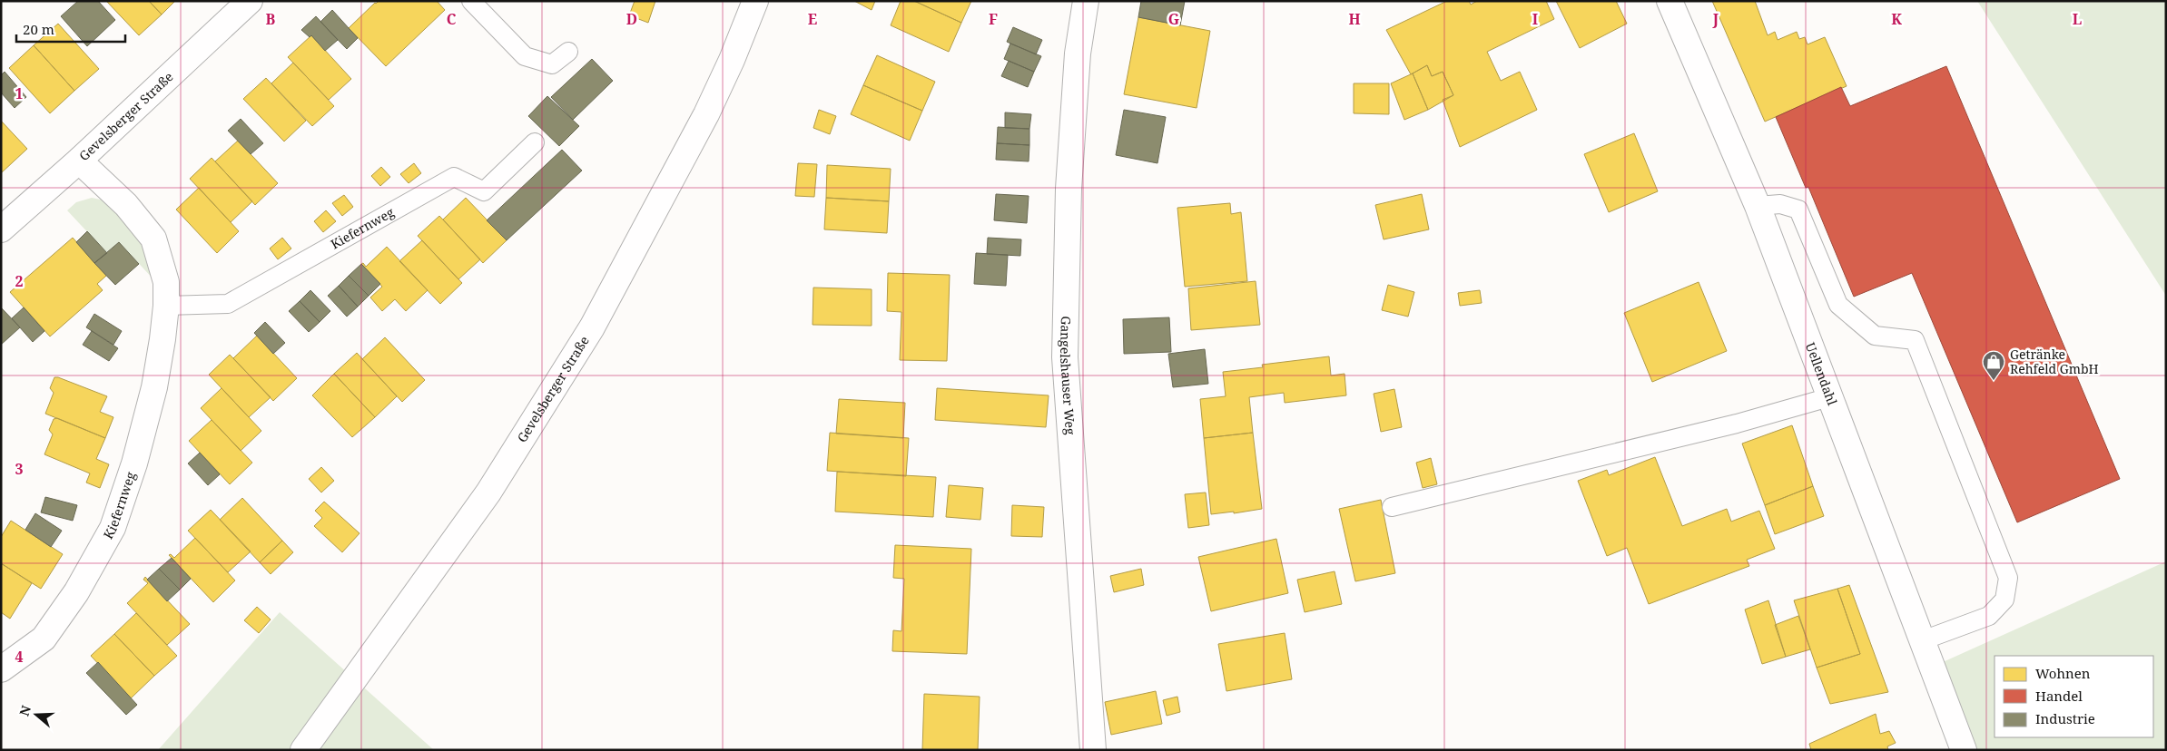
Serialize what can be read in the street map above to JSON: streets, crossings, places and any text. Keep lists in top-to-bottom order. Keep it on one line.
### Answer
{"streets":{"main road":["Gevelsberger Straße","Kiefernweg","Uellendahl","Gangelshauser Weg"]},"crossings":[["Gevelsberger Straße","Kiefernweg"]],"places":{"shop":["Getränke Rehfeld GmbH"]},"legend":["Wohnen","Handel","Industrie"],"scale_bar":"20 m","north":"left","grid":{"columns":["B","C","D","E","F","G","H","I","J","K","L"],"rows":["1","2","3","4"]}}
